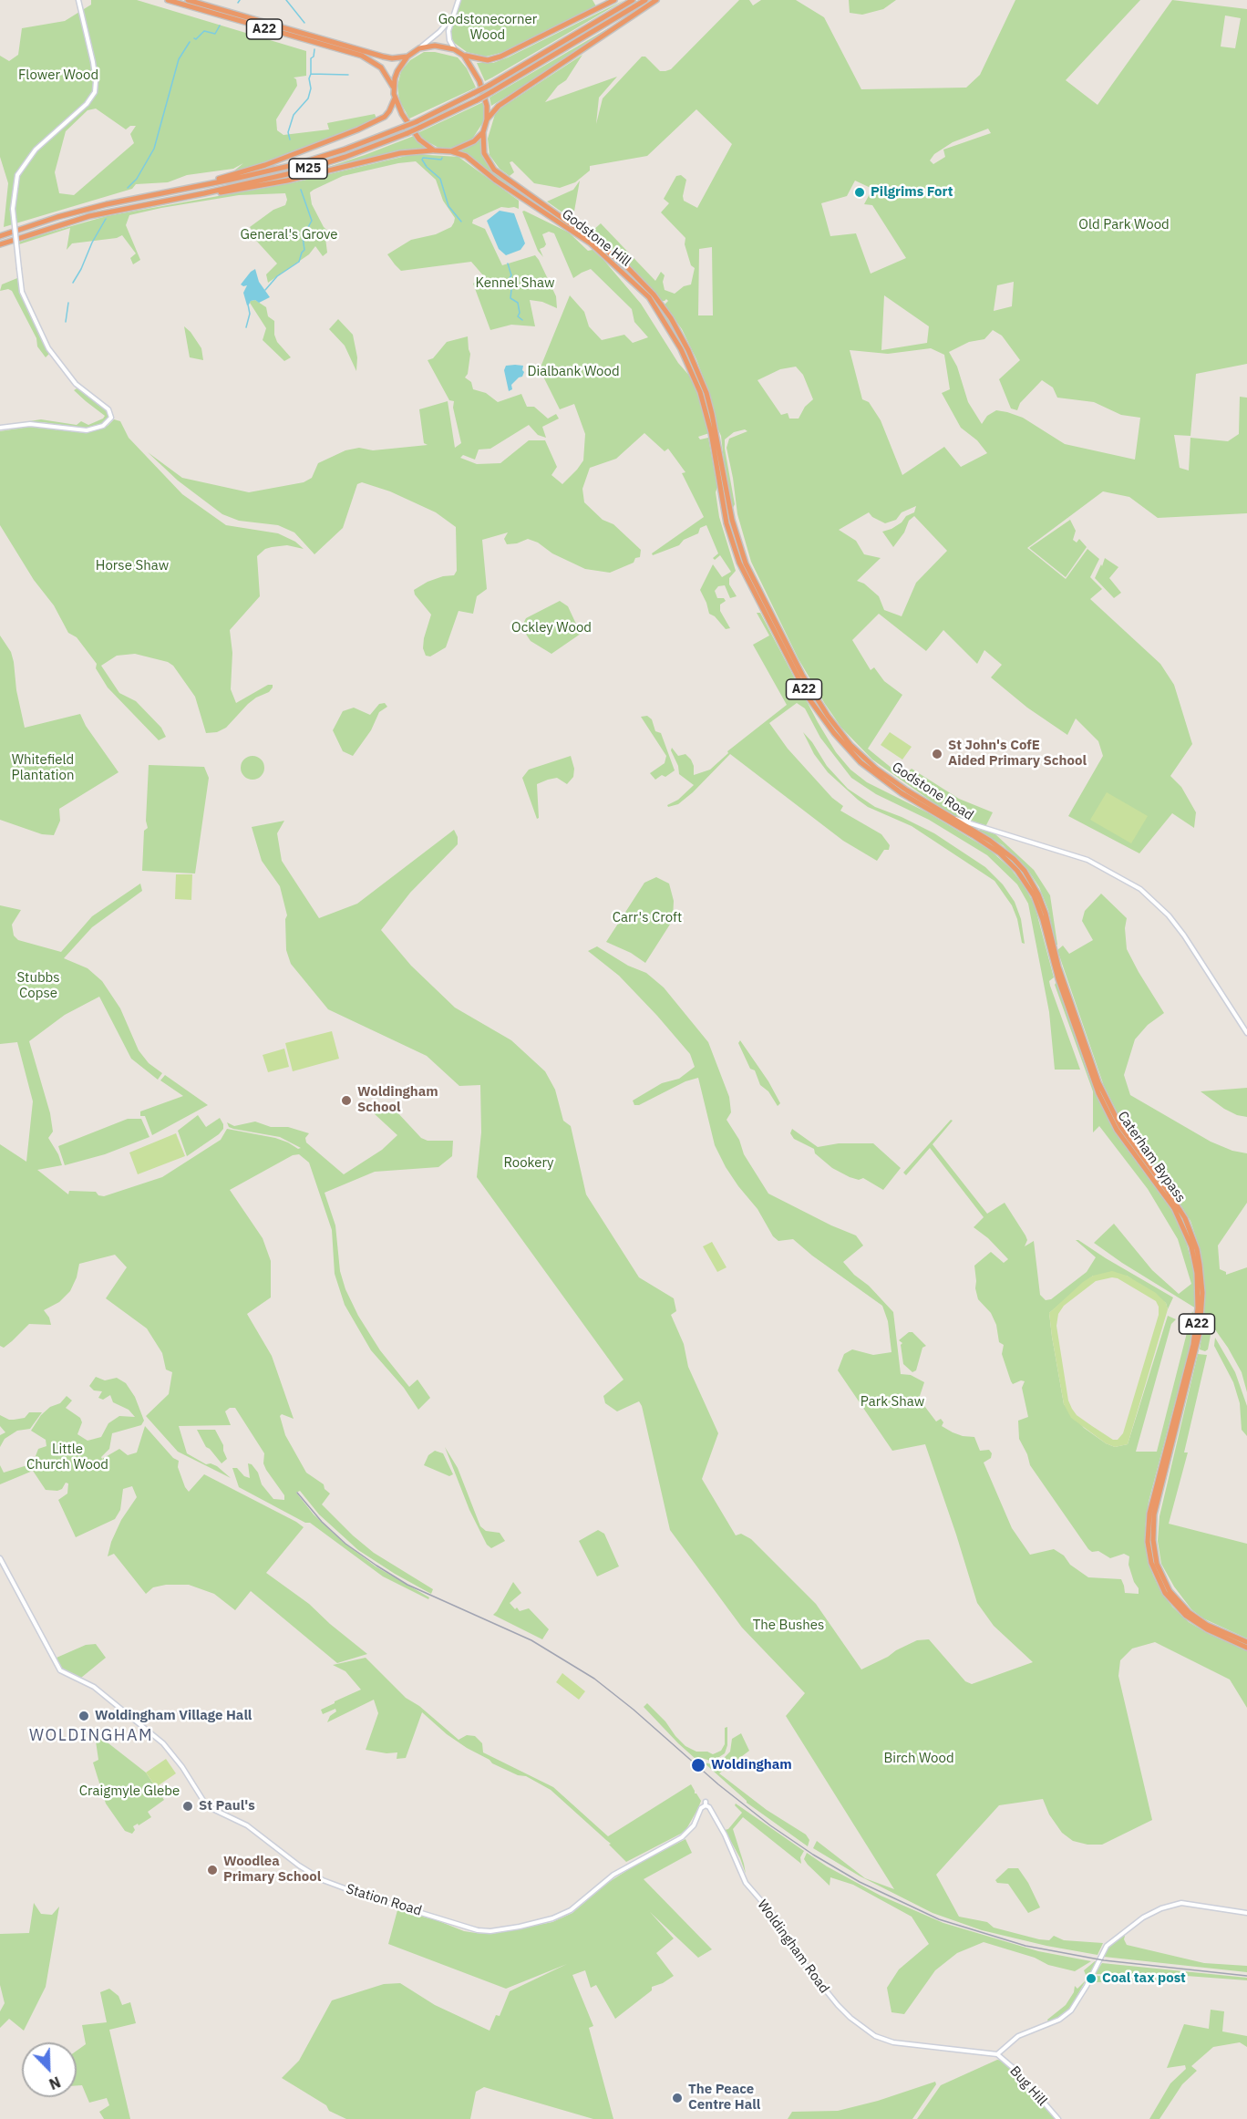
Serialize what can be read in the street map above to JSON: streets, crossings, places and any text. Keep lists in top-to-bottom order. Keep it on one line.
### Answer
{"streets":{"highway":["A22","M25","Godstone Hill","Godstone Road","Caterham Bypass"],"street":["Station Road","Woldingham Road","Bug Hill"]},"crossings":[["A22","M25"],["A22","Godstone Hill"],["M25","Godstone Hill"],["Godstone Hill","Godstone Road"],["Godstone Road","Caterham Bypass"],["Station Road","Woldingham Road"],["Woldingham Road","Bug Hill"]],"districts":["WOLDINGHAM"],"parks":["Godstonecorner Wood","Flower Wood","Old Park Wood","General's Grove","Kennel Shaw","Dialbank Wood","Horse Shaw","Ockley Wood","Whitefield Plantation","Carr's Croft","Stubbs Copse","Rookery","Park Shaw","Little Church Wood","The Bushes","Birch Wood","Craigmyle Glebe"],"places":["Pilgrims Fort","St John's CofE Aided Primary School","Woldingham School","Woldingham Village Hall","Woldingham","St Paul's","Woodlea Primary School","Coal tax post","The Peace Centre Hall"],"north":"bottom right"}
